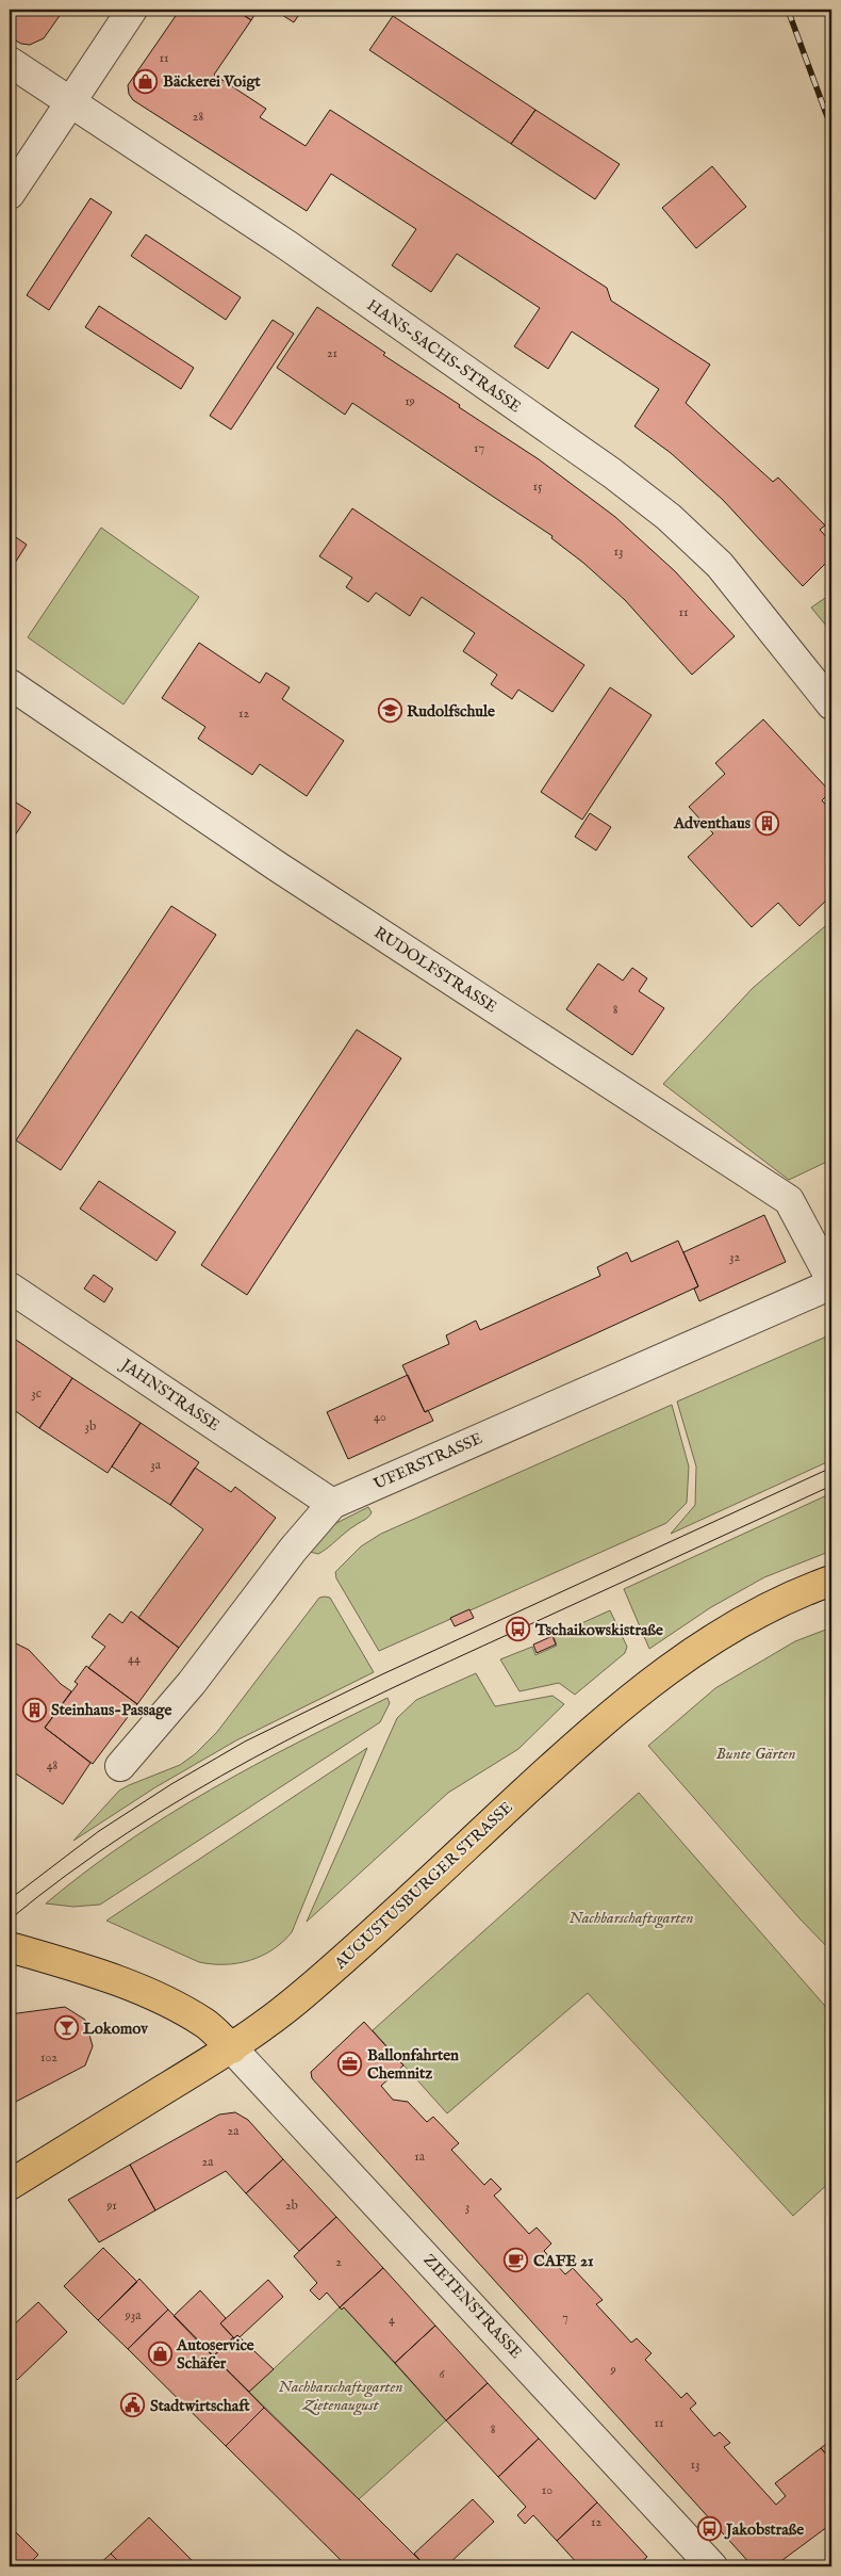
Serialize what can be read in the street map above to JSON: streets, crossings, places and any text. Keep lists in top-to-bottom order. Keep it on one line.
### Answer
{"streets":{"main road":["AUGUSTUSBURGER STRASSE"],"street":["HANS-SACHS-STRASSE","RUDOLFSTRASSE","JAHNSTRASSE","UFERSTRASSE","ZIETENSTRASSE"]},"crossings":[["JAHNSTRASSE","UFERSTRASSE"],["AUGUSTUSBURGER STRASSE","ZIETENSTRASSE"]],"parks":["Bunte Gärten","Nachbarschaftsgarten","Nachbarschaftsgarten Zietenaugust"],"places":{"shop":["Bäckerei Voigt","Autoservice Schäfer"],"school or university":["Rudolfschule"],"building":["Adventhaus","Steinhaus-Passage"],"bus stop":["Tschaikowskistraße","Jakobstraße"],"bar":["Lokomov"],"office":["Ballonfahrten Chemnitz"],"cafe":["CAFE 21"],"public building":["Stadtwirtschaft"]},"house_numbers":["11","28","21","19","17","15","13","11","12","8","32","3c","40","3b","3a","44","48","102","2a","1a","2a","91","2b","3","2","93a","7","4","9","6","11","8","13","10","12"]}
